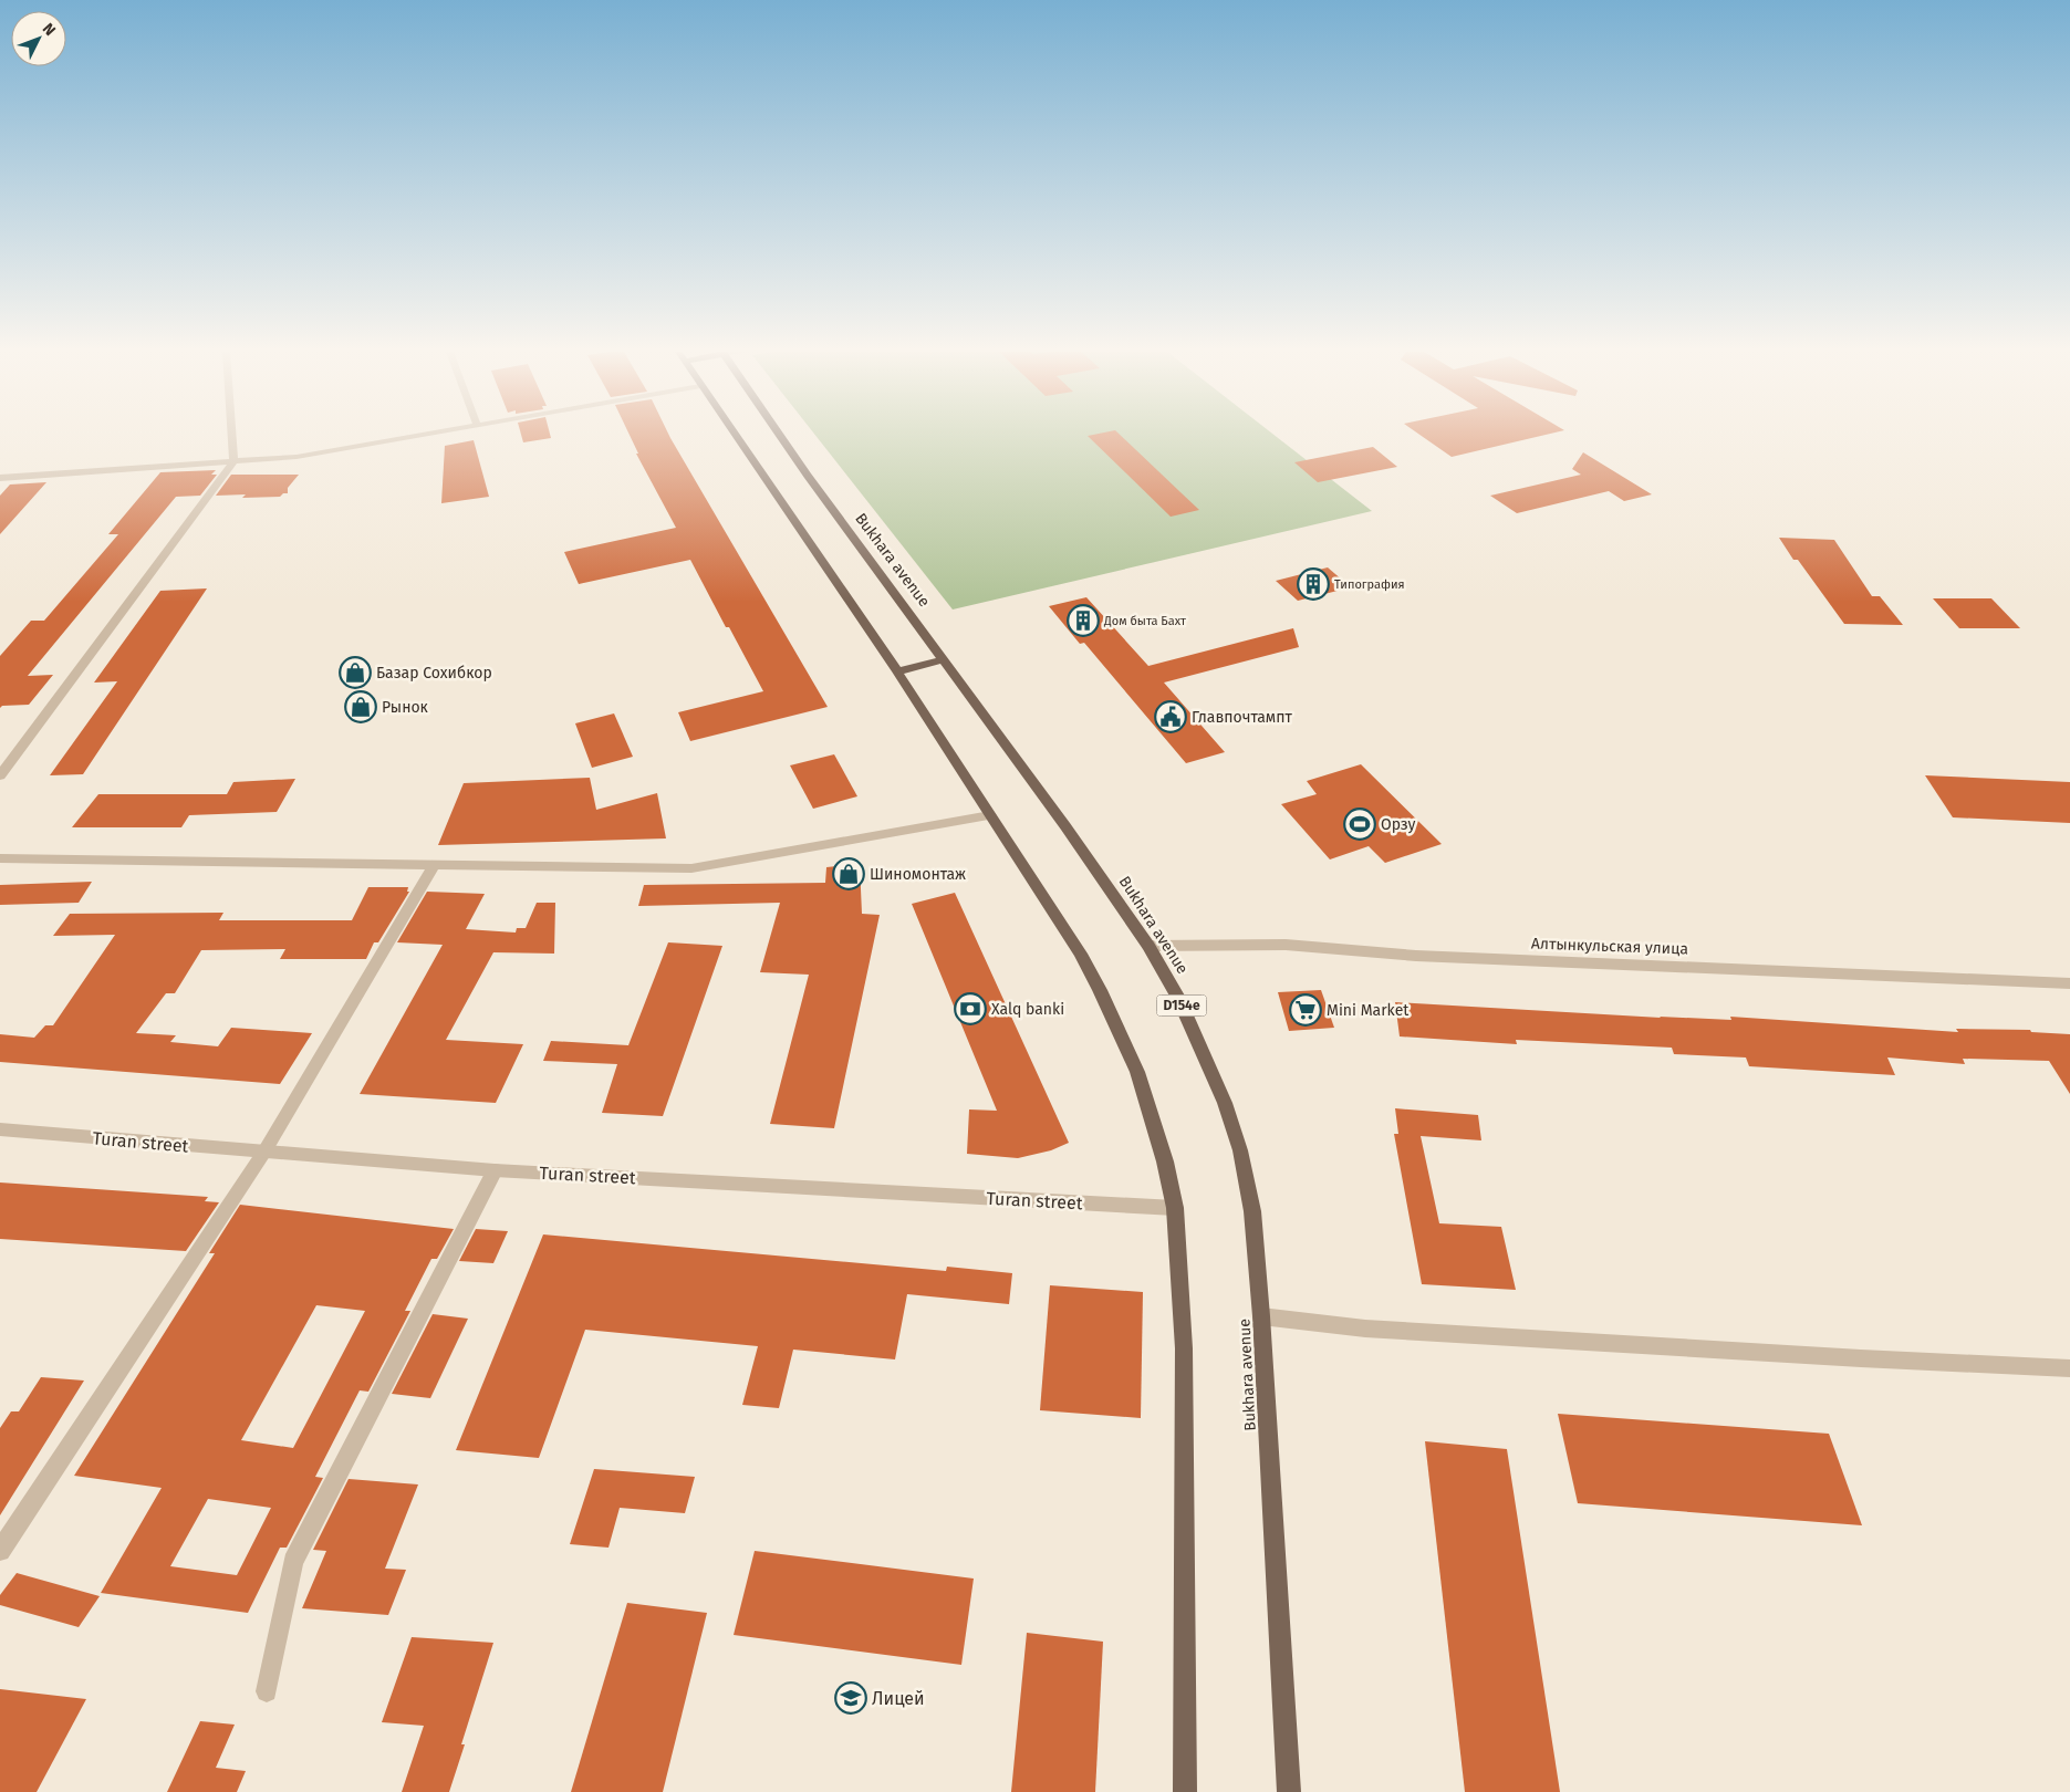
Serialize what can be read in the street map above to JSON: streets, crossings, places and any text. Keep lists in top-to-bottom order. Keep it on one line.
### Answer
{"streets":{"main road":["Bukhara avenue","D154e"],"street":["Алтынкульская улица","Turan street"]},"crossings":[["Bukhara avenue","Алтынкульская улица"]],"places":{"building":["Типография","Дом быта Бахт"],"shop":["Базар Сохибкор","Рынок","Шиномонтаж"],"public building":["Главпочтампт"],"sports":["Орзу"],"bank":["Xalq banki"],"supermarket":["Mini Market"],"school or university":["Лицей"]},"north":"top right"}
